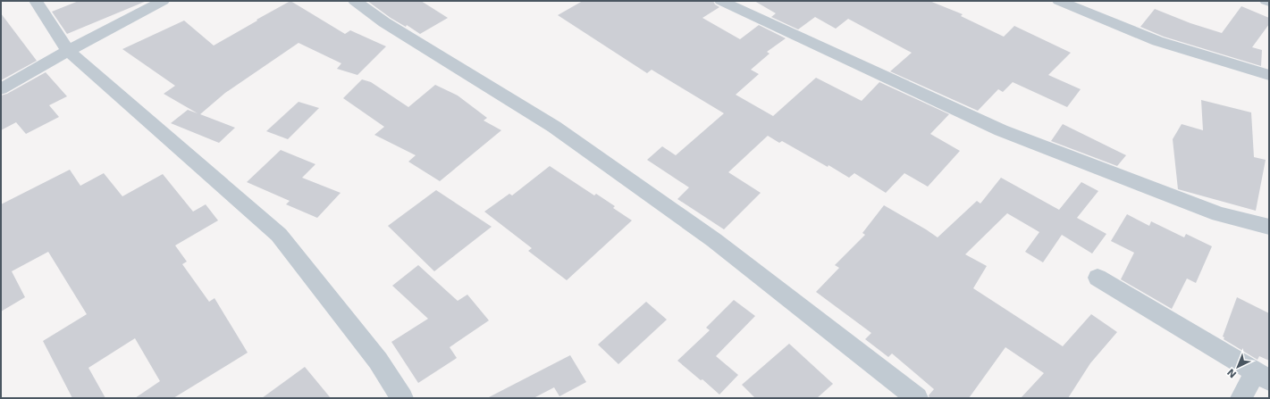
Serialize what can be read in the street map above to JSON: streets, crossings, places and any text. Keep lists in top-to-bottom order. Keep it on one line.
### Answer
{"north":"bottom left"}
